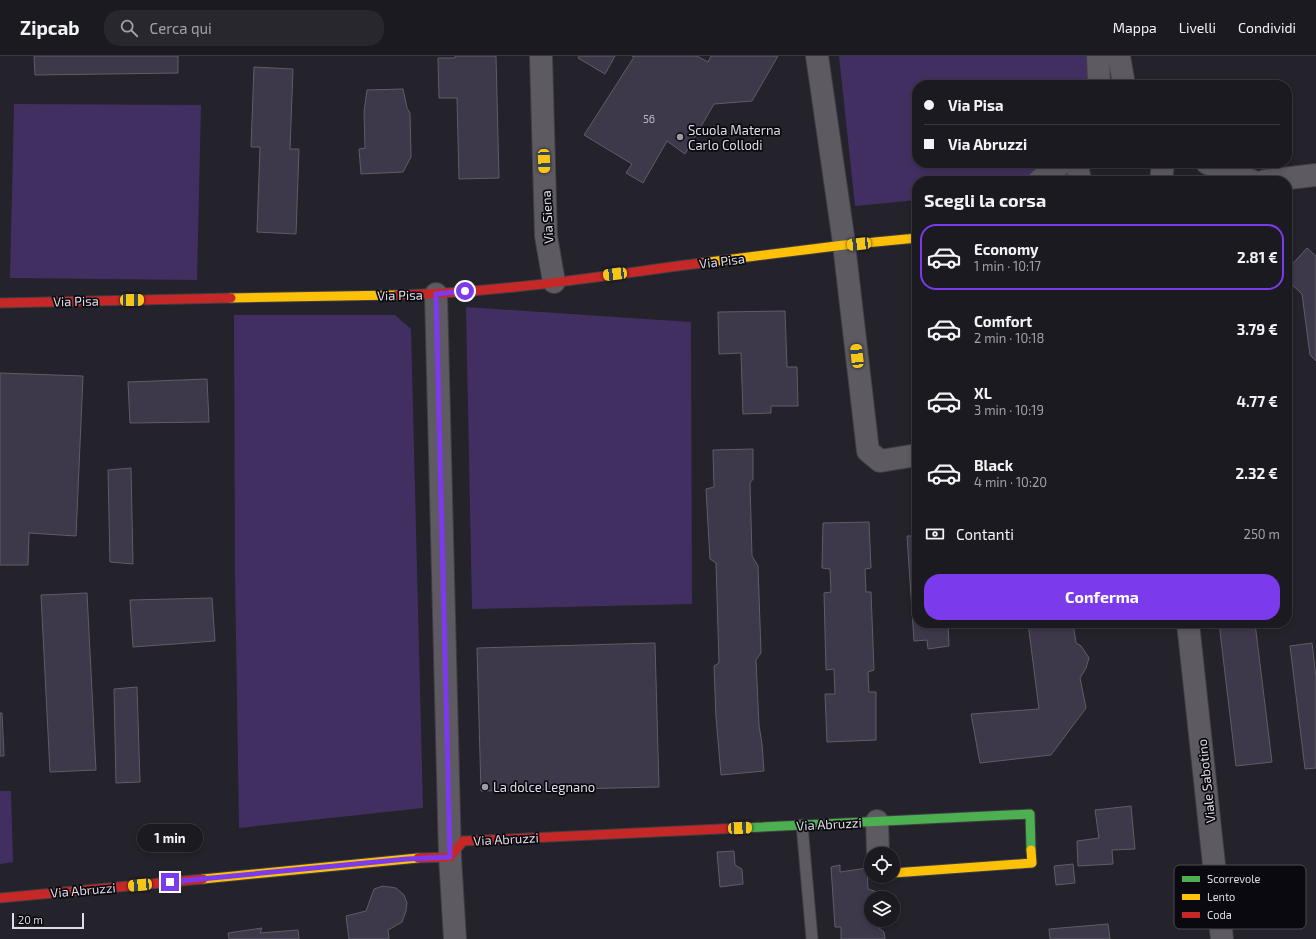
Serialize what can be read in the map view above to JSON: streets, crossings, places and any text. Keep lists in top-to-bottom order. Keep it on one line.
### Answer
{"streets":{"street":["Via Siena","Via Pisa","Viale Sabotino","Via Abruzzi"]},"crossings":[["Via Siena","Via Pisa"]],"places":["Scuola Materna Carlo Collodi","La dolce Legnano"],"house_numbers":["56"],"legend":["Scorrevole","Lento","Coda"],"scale_bar":"20 m","page":{"header":"Zipcab","search":"Cerca qui","nav":["Mappa","Livelli","Condividi"],"banner":["Via Pisa","Via Abruzzi"],"heading":"Scegli la corsa","list":[{"name":"Economy","note":"1 min · 10:17","value":"2.81 €"},{"name":"Comfort","note":"2 min · 10:18","value":"3.79 €"},{"name":"XL","note":"3 min · 10:19","value":"4.77 €"},{"name":"Black","note":"4 min · 10:20","value":"2.32 €"}],"pay":["Contanti","250 m"],"buttons":"Conferma","bubble":"1 min","scale":"20 m"}}
